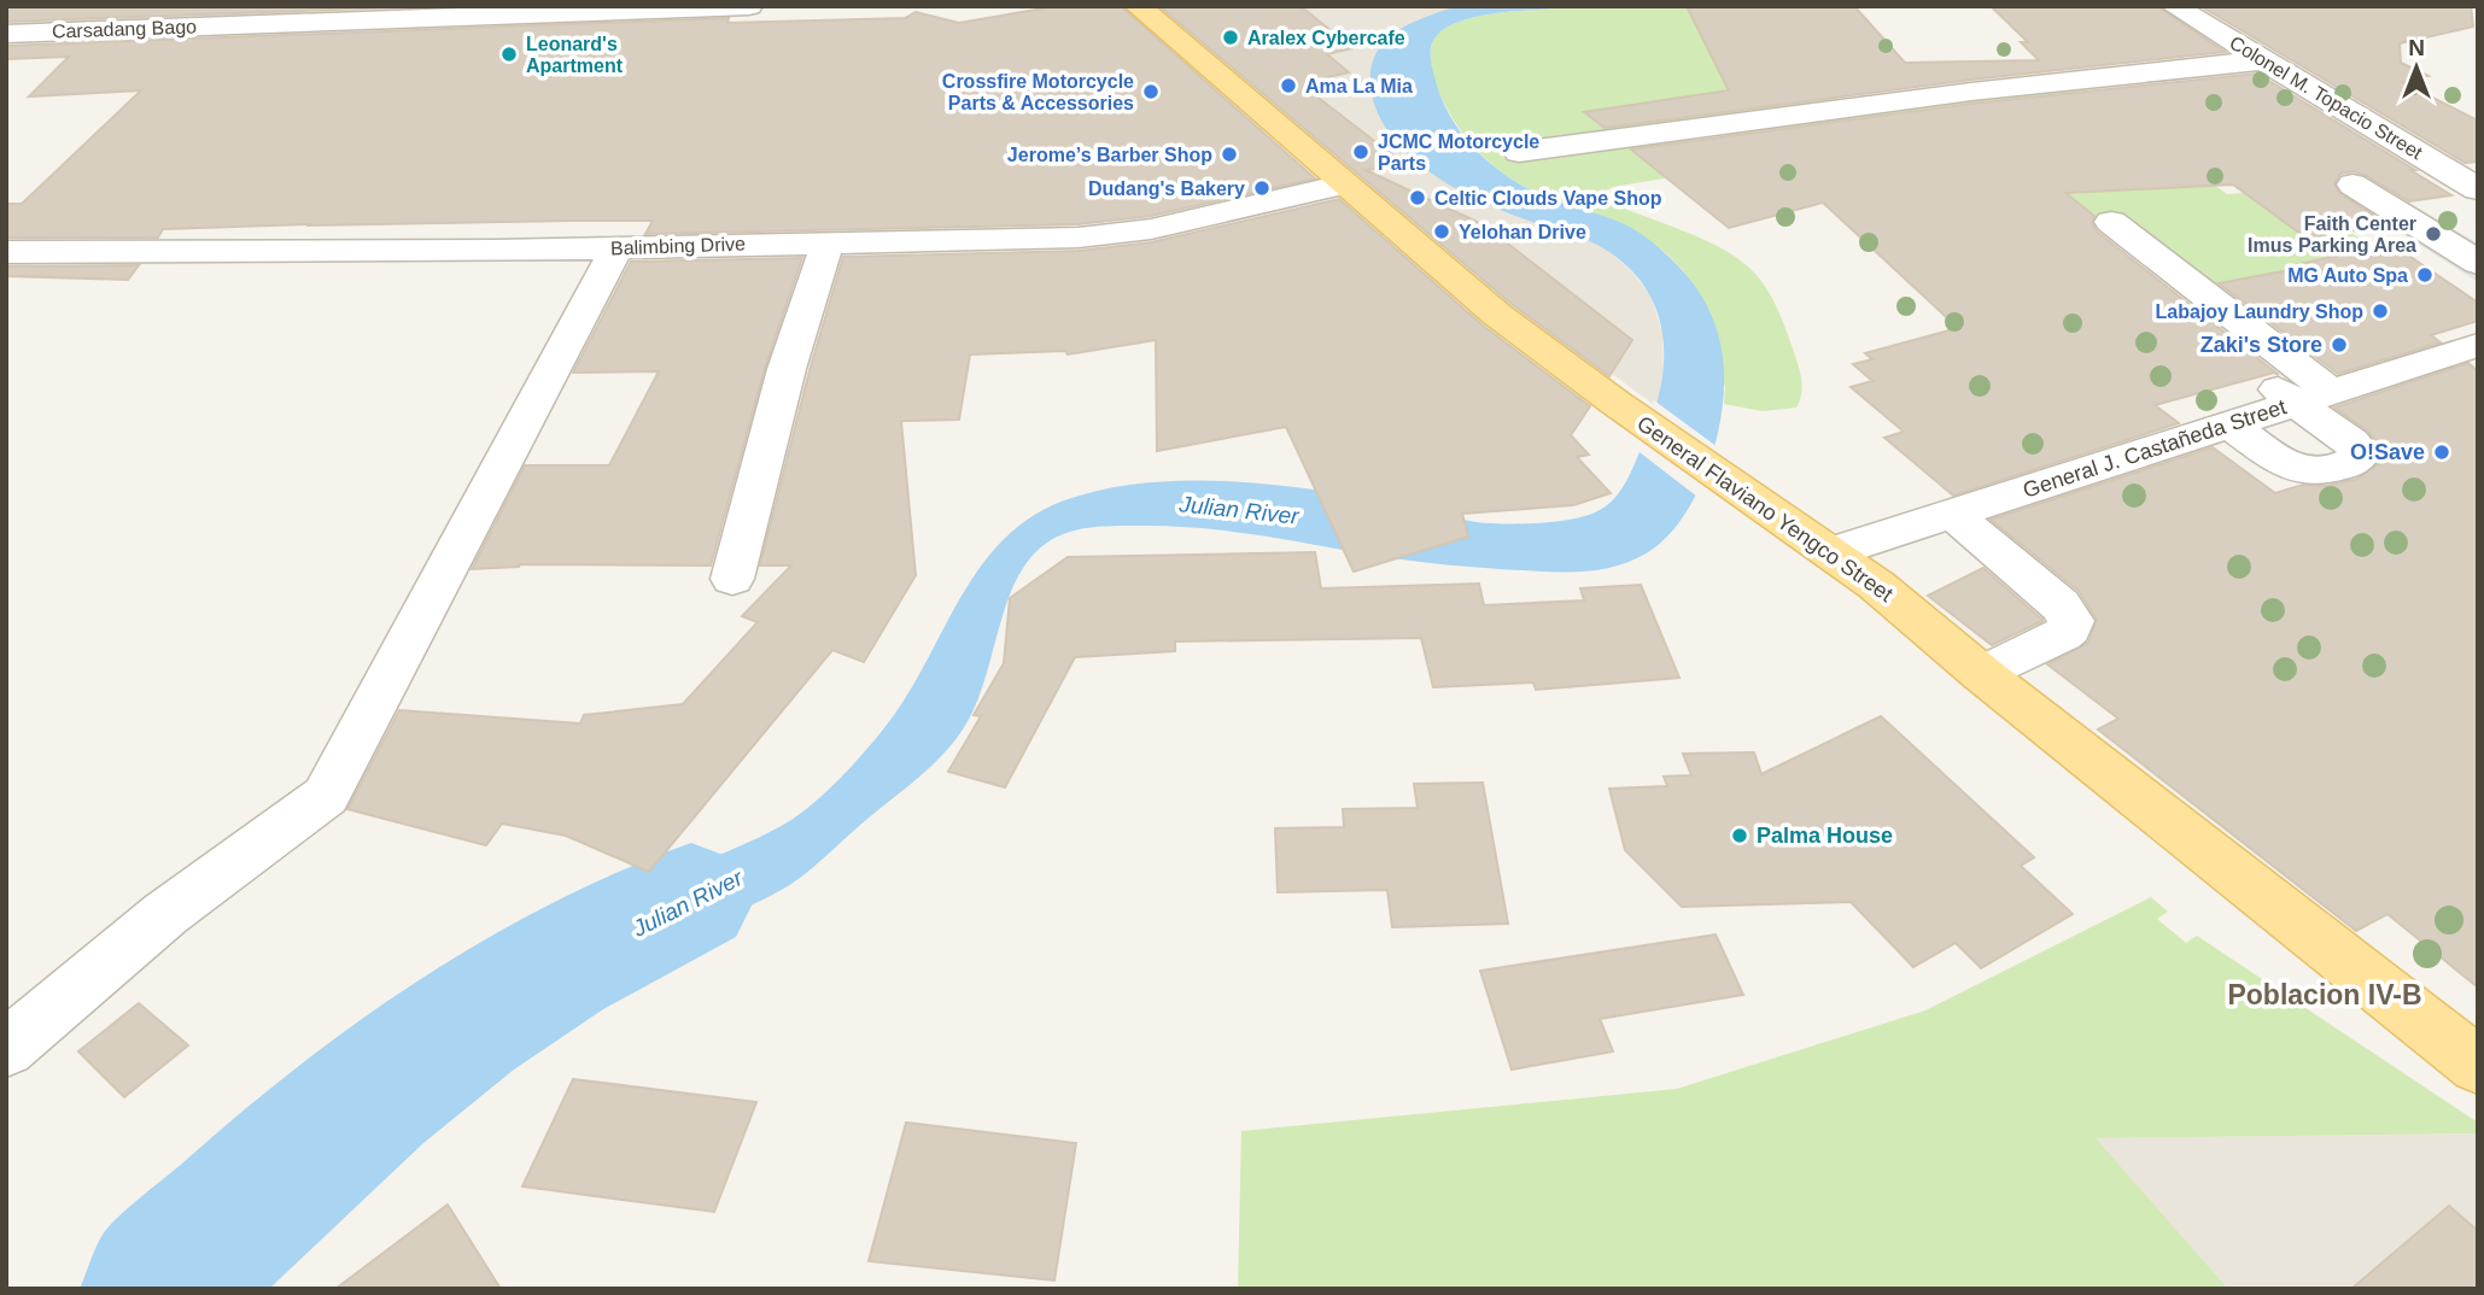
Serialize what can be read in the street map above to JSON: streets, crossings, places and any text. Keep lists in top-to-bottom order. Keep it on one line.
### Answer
{"streets":{"main road":["General Flaviano Yengco Street"],"street":["Carsadang Bago","Colonel M. Topacio Street","Balimbing Drive","General J. Castañeda Street"]},"crossings":[["Balimbing Drive","General Flaviano Yengco Street"],["General J. Castañeda Street","General Flaviano Yengco Street"]],"districts":["Poblacion IV-B"],"water":["Julian River"],"places":["Aralex Cybercafe","Leonard's Apartment","Ama La Mia","Crossfire Motorcycle Parts & Accessories","JCMC Motorcycle Parts","Jerome’s Barber Shop","Dudang's Bakery","Celtic Clouds Vape Shop","Yelohan Drive","Faith Center Imus Parking Area","MG Auto Spa","Labajoy Laundry Shop","Zaki's Store","O!Save","Palma House"],"north":"top"}
